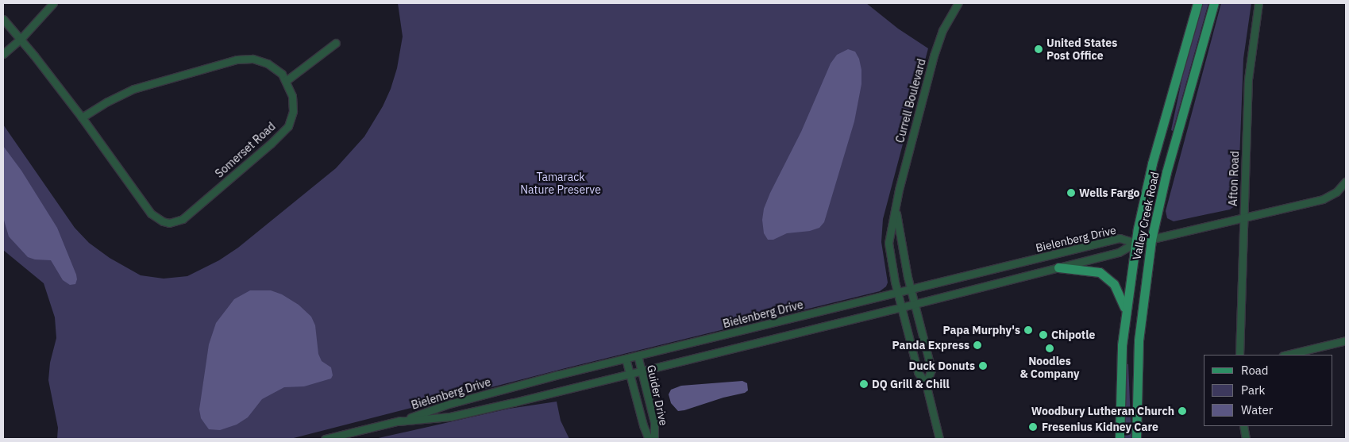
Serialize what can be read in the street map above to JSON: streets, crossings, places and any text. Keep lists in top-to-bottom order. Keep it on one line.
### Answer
{"streets":{"main road":["Valley Creek Road"],"street":["Currell Boulevard","Somerset Road","Afton Road","Bielenberg Drive","Guider Drive"]},"crossings":[["Currell Boulevard","Bielenberg Drive"],["Afton Road","Bielenberg Drive"],["Valley Creek Road","Bielenberg Drive"],["Bielenberg Drive","Guider Drive"]],"parks":["Tamarack Nature Preserve"],"places":["United States Post Office","Wells Fargo","Papa Murphy's","Chipotle","Panda Express","Noodles & Company","Duck Donuts","DQ Grill & Chill","Woodbury Lutheran Church","Fresenius Kidney Care"],"legend":["Road","Park","Water"]}
